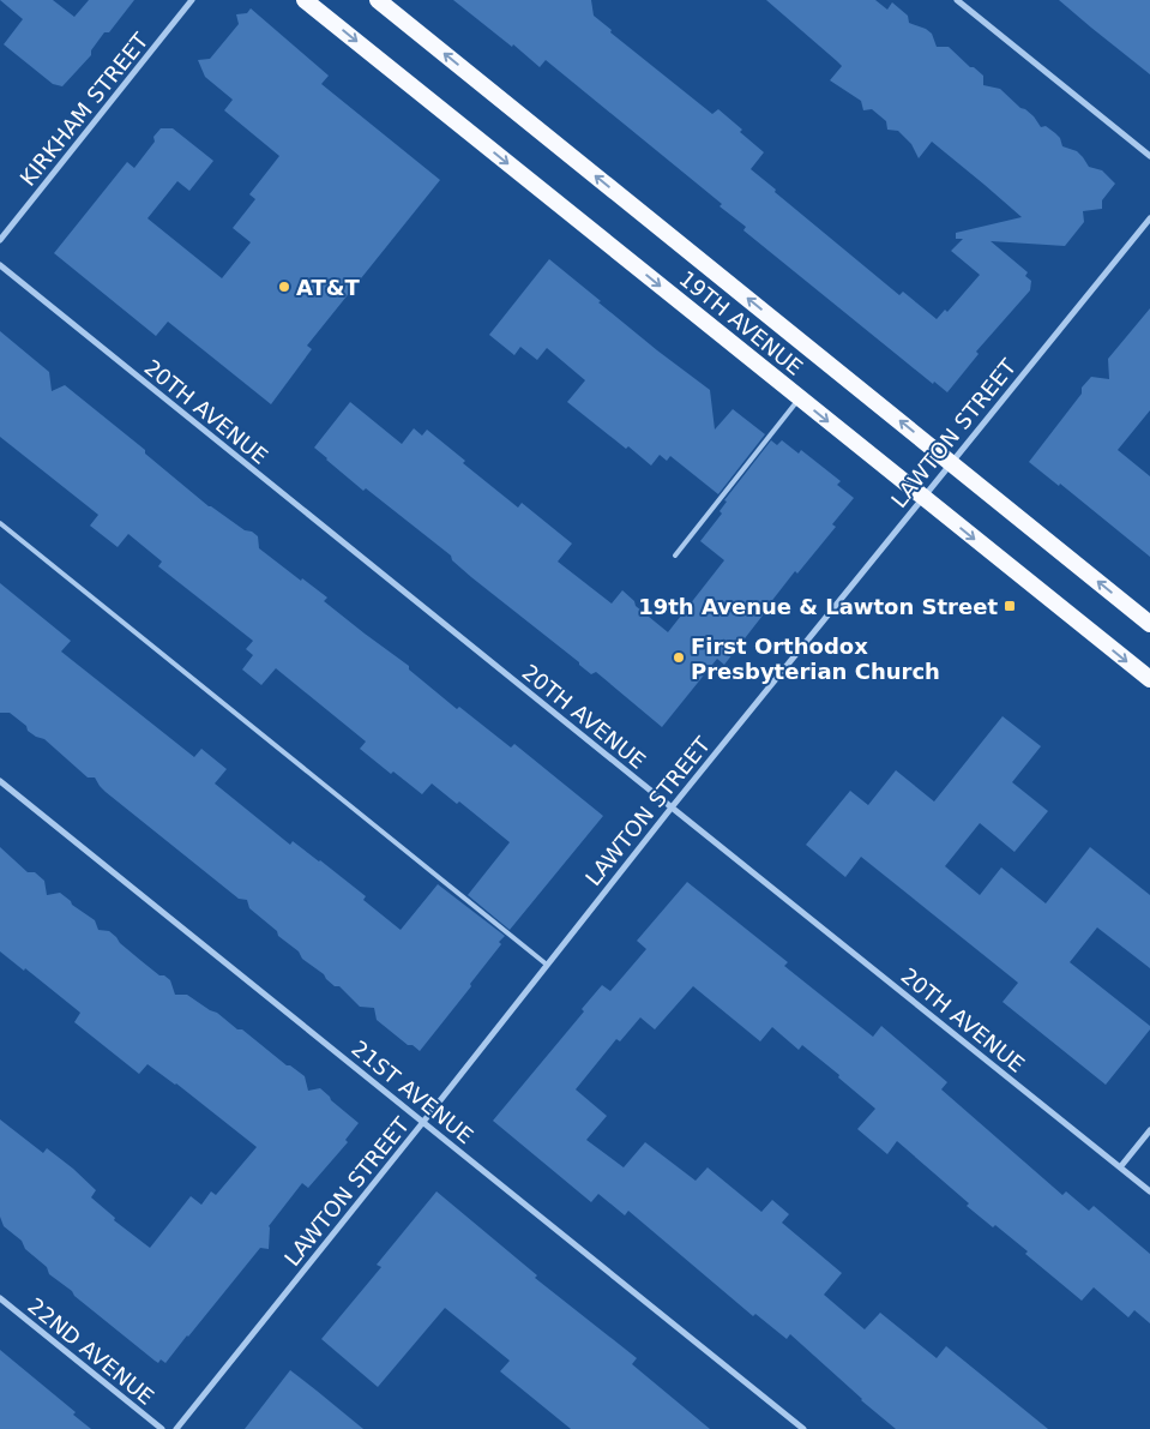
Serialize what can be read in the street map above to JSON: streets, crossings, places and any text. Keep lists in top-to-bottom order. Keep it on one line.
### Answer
{"streets":{"highway":["19TH AVENUE"],"street":["KIRKHAM STREET","20TH AVENUE","LAWTON STREET","21ST AVENUE","22ND AVENUE"]},"crossings":[["19TH AVENUE","LAWTON STREET"],["20TH AVENUE","LAWTON STREET"],["LAWTON STREET","21ST AVENUE"]],"places":{"other":["AT&T","First Orthodox Presbyterian Church"],"transit":["19th Avenue & Lawton Street"]}}
